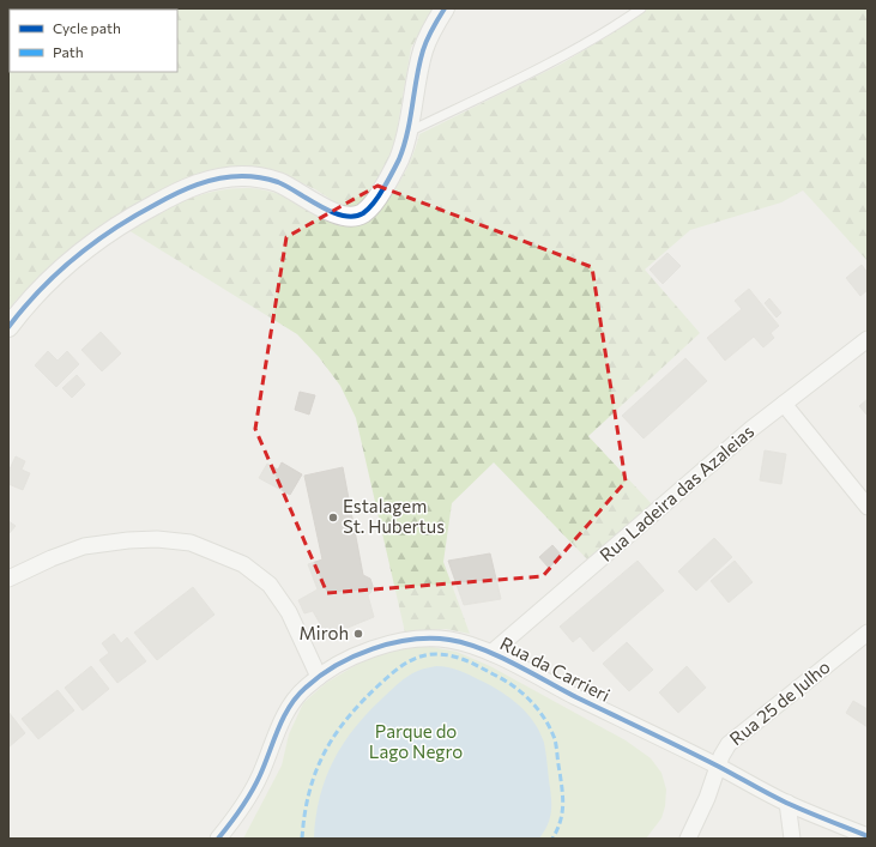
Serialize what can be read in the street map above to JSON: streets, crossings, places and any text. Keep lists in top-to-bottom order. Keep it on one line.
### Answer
{"streets":{"street":["Rua Ladeira das Azaleias","Rua da Carrieri","Rua 25 de Julho"]},"crossings":[["Rua Ladeira das Azaleias","Rua da Carrieri"],["Rua da Carrieri","Rua 25 de Julho"]],"parks":["Parque do Lago Negro"],"places":["Estalagem St. Hubertus","Miroh"],"legend":["Cycle path","Path"]}
